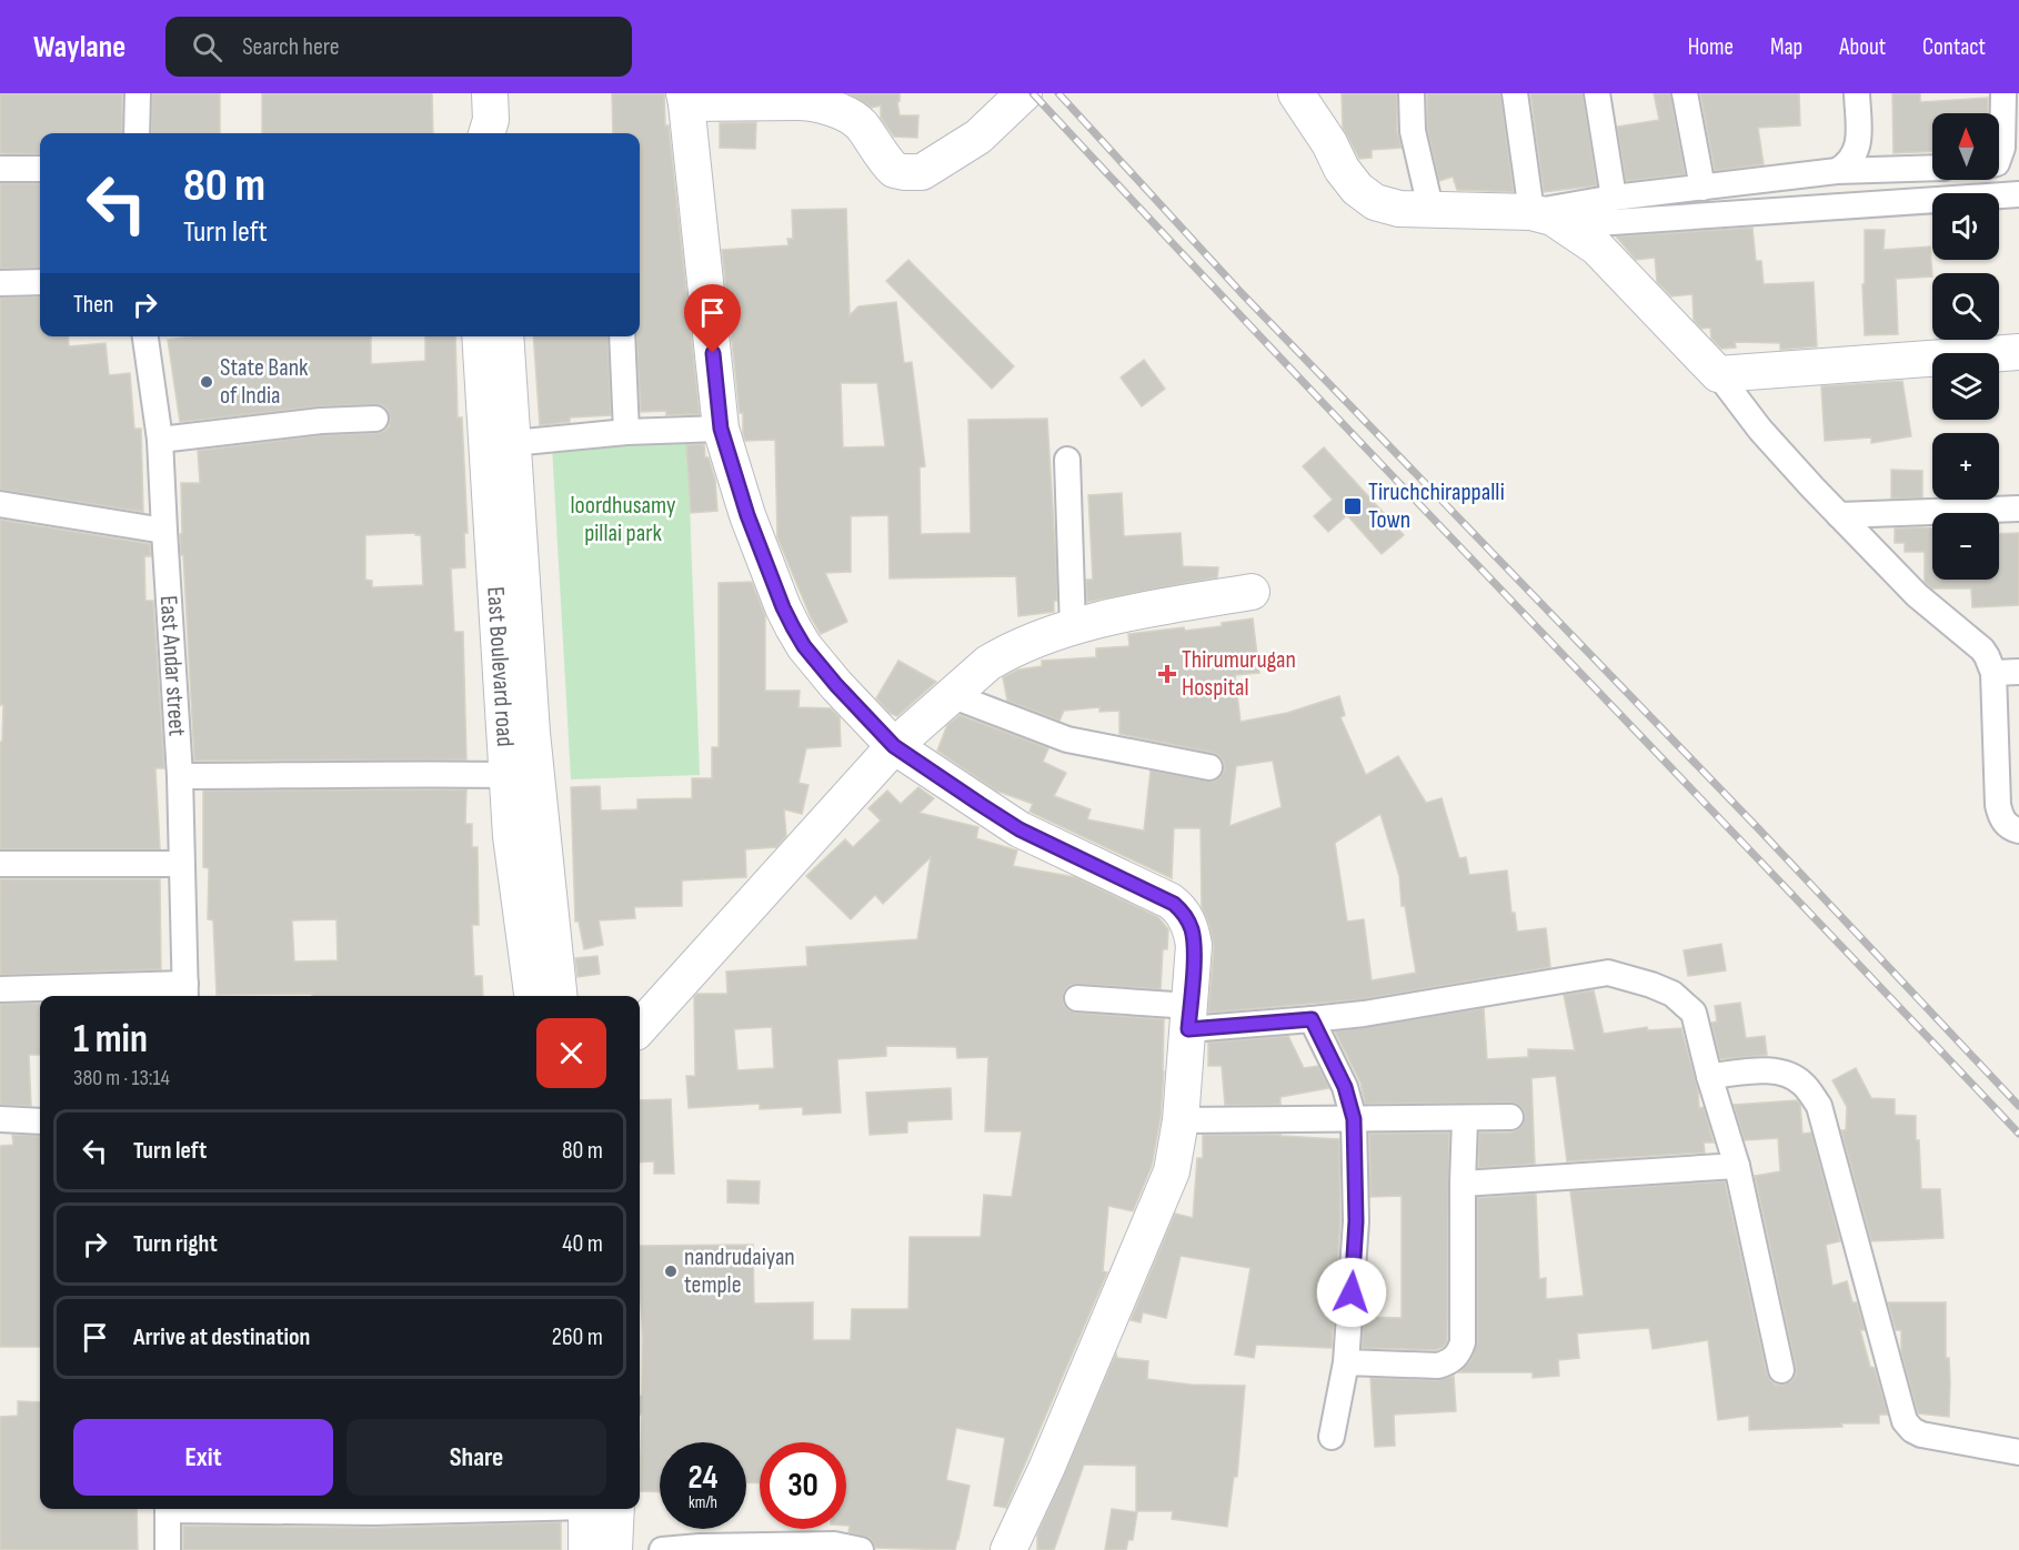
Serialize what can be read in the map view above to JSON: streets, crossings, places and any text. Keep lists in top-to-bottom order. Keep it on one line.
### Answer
{"streets":{"street":["East Andar street","East Boulevard road"]},"parks":["loordhusamy pillai park"],"places":{"other":["State Bank of India","nandrudaiyan temple"],"transit":["Tiruchchirappalli Town"],"health":["Thirumurugan Hospital"]},"north":"top","page":{"header":"Waylane","search":"Search here","nav":["Home","Map","About","Contact"],"map_buttons":["+","−"],"turn":["80 m","Turn left"],"then":"Then","heading":["1 min","380 m · 13:14"],"list":[{"name":"Turn left","value":"80 m"},{"name":"Turn right","value":"40 m"},{"name":"Arrive at destination","value":"260 m"}],"buttons":["Exit","Share"],"speed":"24 km/h","limit":"30"}}
